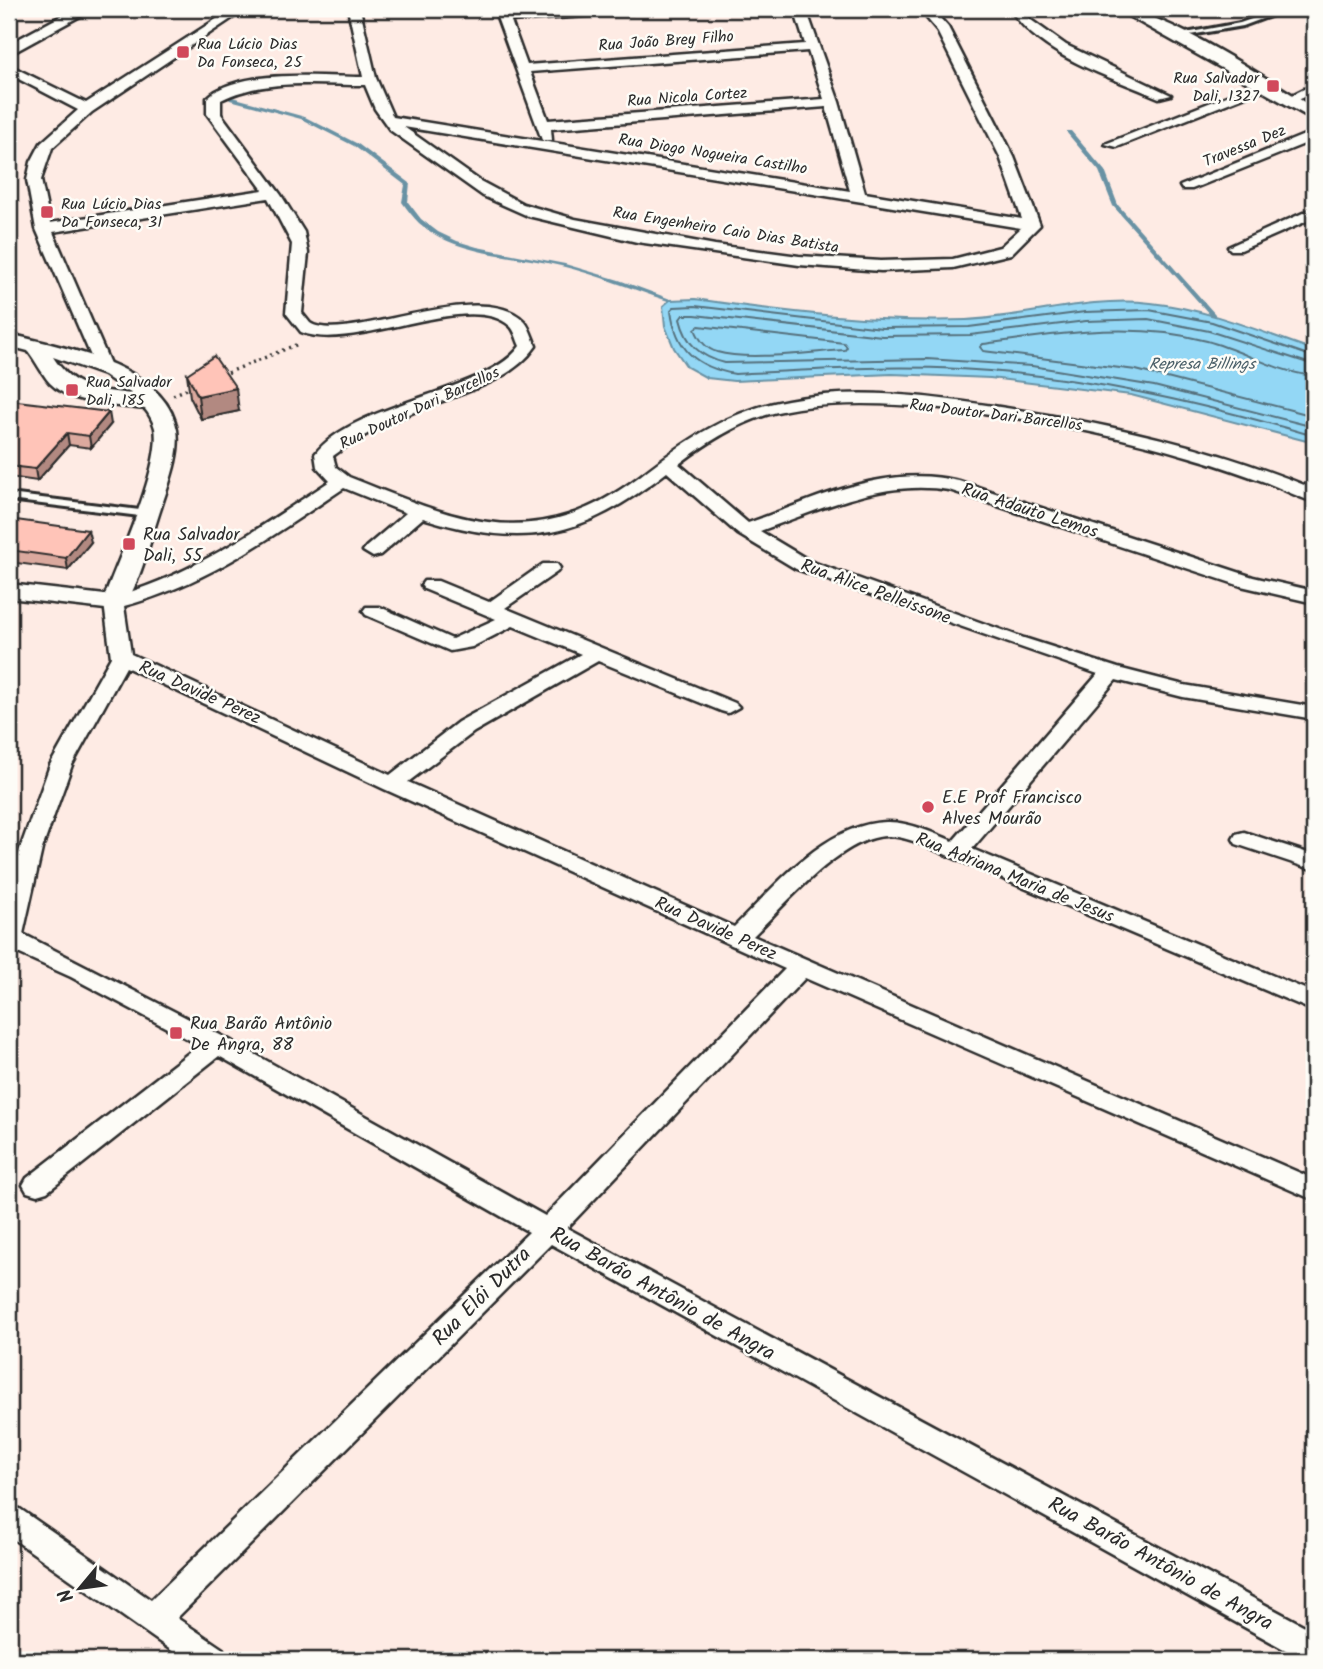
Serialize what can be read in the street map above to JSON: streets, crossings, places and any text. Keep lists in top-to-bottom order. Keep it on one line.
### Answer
{"streets":{"street":["Rua João Brey Filho","Rua Nicola Cortez","Travessa Dez","Rua Diogo Nogueira Castilho","Rua Engenheiro Caio Dias Batista","Rua Doutor Dari Barcellos","Rua Adauto Lemos","Rua Alice Pelleissone","Rua Davide Perez","Rua Adriana Maria de Jesus","Rua Barão Antônio de Angra","Rua Elói Dutra"]},"crossings":[["Rua Diogo Nogueira Castilho","Rua Engenheiro Caio Dias Batista"],["Rua Doutor Dari Barcellos","Rua Alice Pelleissone"],["Rua Adauto Lemos","Rua Alice Pelleissone"],["Rua Davide Perez","Rua Adriana Maria de Jesus"],["Rua Davide Perez","Rua Elói Dutra"],["Rua Barão Antônio de Angra","Rua Elói Dutra"]],"water":["Represa Billings"],"places":{"transit":["Rua Lúcio Dias Da Fonseca, 25","Rua Salvador Dali, 1327","Rua Lúcio Dias Da Fonseca, 31","Rua Salvador Dali, 185","Rua Salvador Dali, 55","Rua Barão Antônio De Angra, 88"],"other":["E.E Prof Francisco Alves Mourão"]},"north":"bottom left"}
